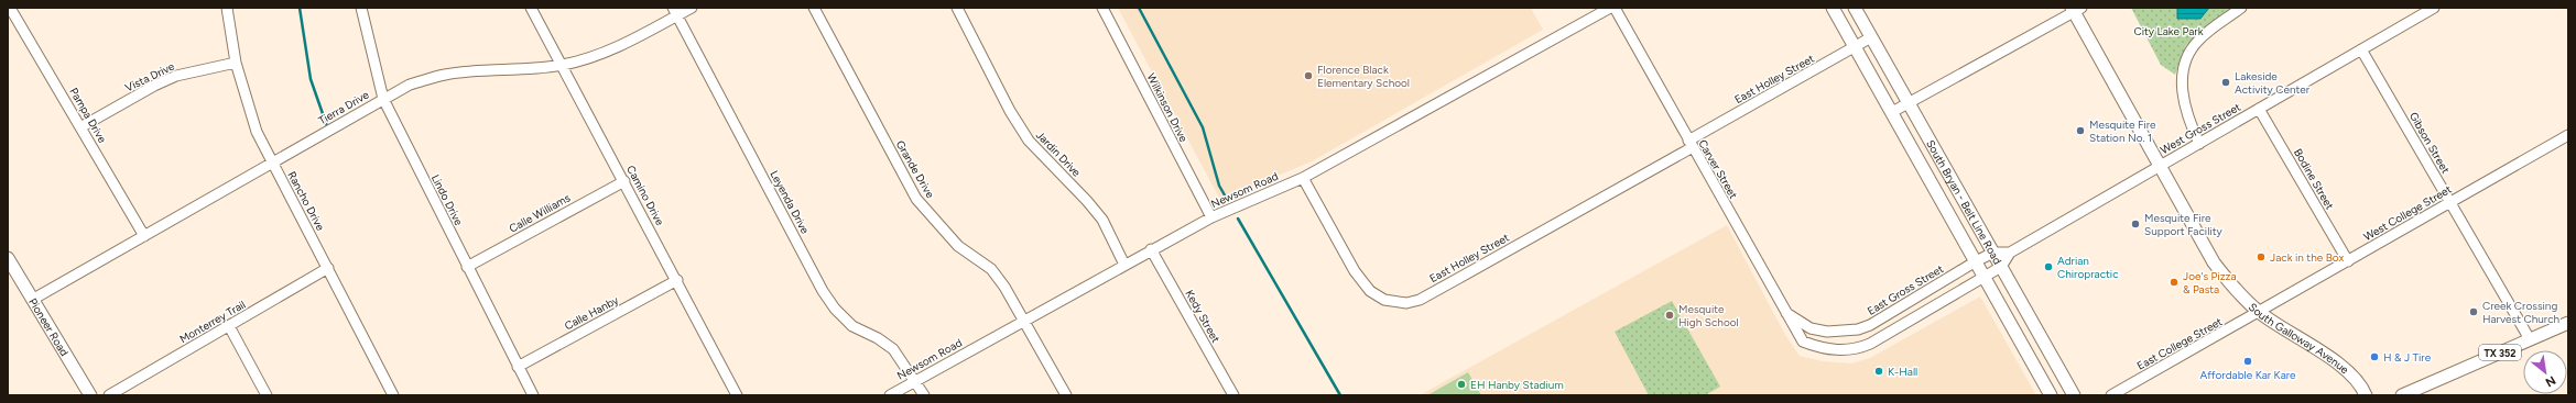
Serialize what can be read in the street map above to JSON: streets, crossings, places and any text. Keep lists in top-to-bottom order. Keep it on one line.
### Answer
{"streets":{"main road":["South Bryan - Belt Line Road","Pioneer Road","South Galloway Avenue","TX 352"],"street":["Vista Drive","East Holley Street","Tierra Drive","Wilkinson Drive","Pampa Drive","West Gross Street","Gibson Street","Jardin Drive","Grande Drive","Carver Street","Bodine Street","Newsom Road","Camino Drive","Lindo Drive","Rancho Drive","Leyenda Drive","Calle Williams","West College Street","East Gross Street","Calle Hanby","Kedy Street","Monterrey Trail","East College Street"]},"crossings":[["Vista Drive","Pampa Drive"],["Vista Drive","Rancho Drive"],["East Holley Street","Carver Street"],["East Holley Street","Newsom Road"],["East Holley Street","South Bryan - Belt Line Road"],["Tierra Drive","Pampa Drive"],["Tierra Drive","Camino Drive"],["Tierra Drive","Lindo Drive"],["Tierra Drive","Rancho Drive"],["Tierra Drive","Leyenda Drive"],["Tierra Drive","Pioneer Road"],["Wilkinson Drive","Newsom Road"],["West Gross Street","Gibson Street"],["West Gross Street","Bodine Street"],["West Gross Street","South Galloway Avenue"],["Gibson Street","West College Street"],["Gibson Street","TX 352"],["Jardin Drive","Newsom Road"],["Grande Drive","Newsom Road"],["Carver Street","South Bryan - Belt Line Road"],["Carver Street","East Gross Street"],["Bodine Street","West College Street"],["Newsom Road","Leyenda Drive"],["Newsom Road","Kedy Street"],["Camino Drive","Calle Williams"],["Camino Drive","Calle Hanby"],["Lindo Drive","Calle Williams"],["Lindo Drive","Calle Hanby"],["Rancho Drive","Monterrey Trail"],["South Bryan - Belt Line Road","East Gross Street"],["West College Street","South Galloway Avenue"],["West College Street","East College Street"],["South Galloway Avenue","East College Street"]],"parks":["City Lake Park"],"places":["Florence Black Elementary School","Lakeside Activity Center","Mesquite Fire Station No. 1","Mesquite Fire Support Facility","Jack in the Box","Adrian Chiropractic","Joe's Pizza & Pasta","Creek Crossing Harvest Church","Mesquite High School","H & J Tire","Affordable Kar Kare","K-Hall","EH Hanby Stadium"],"north":"bottom right"}
